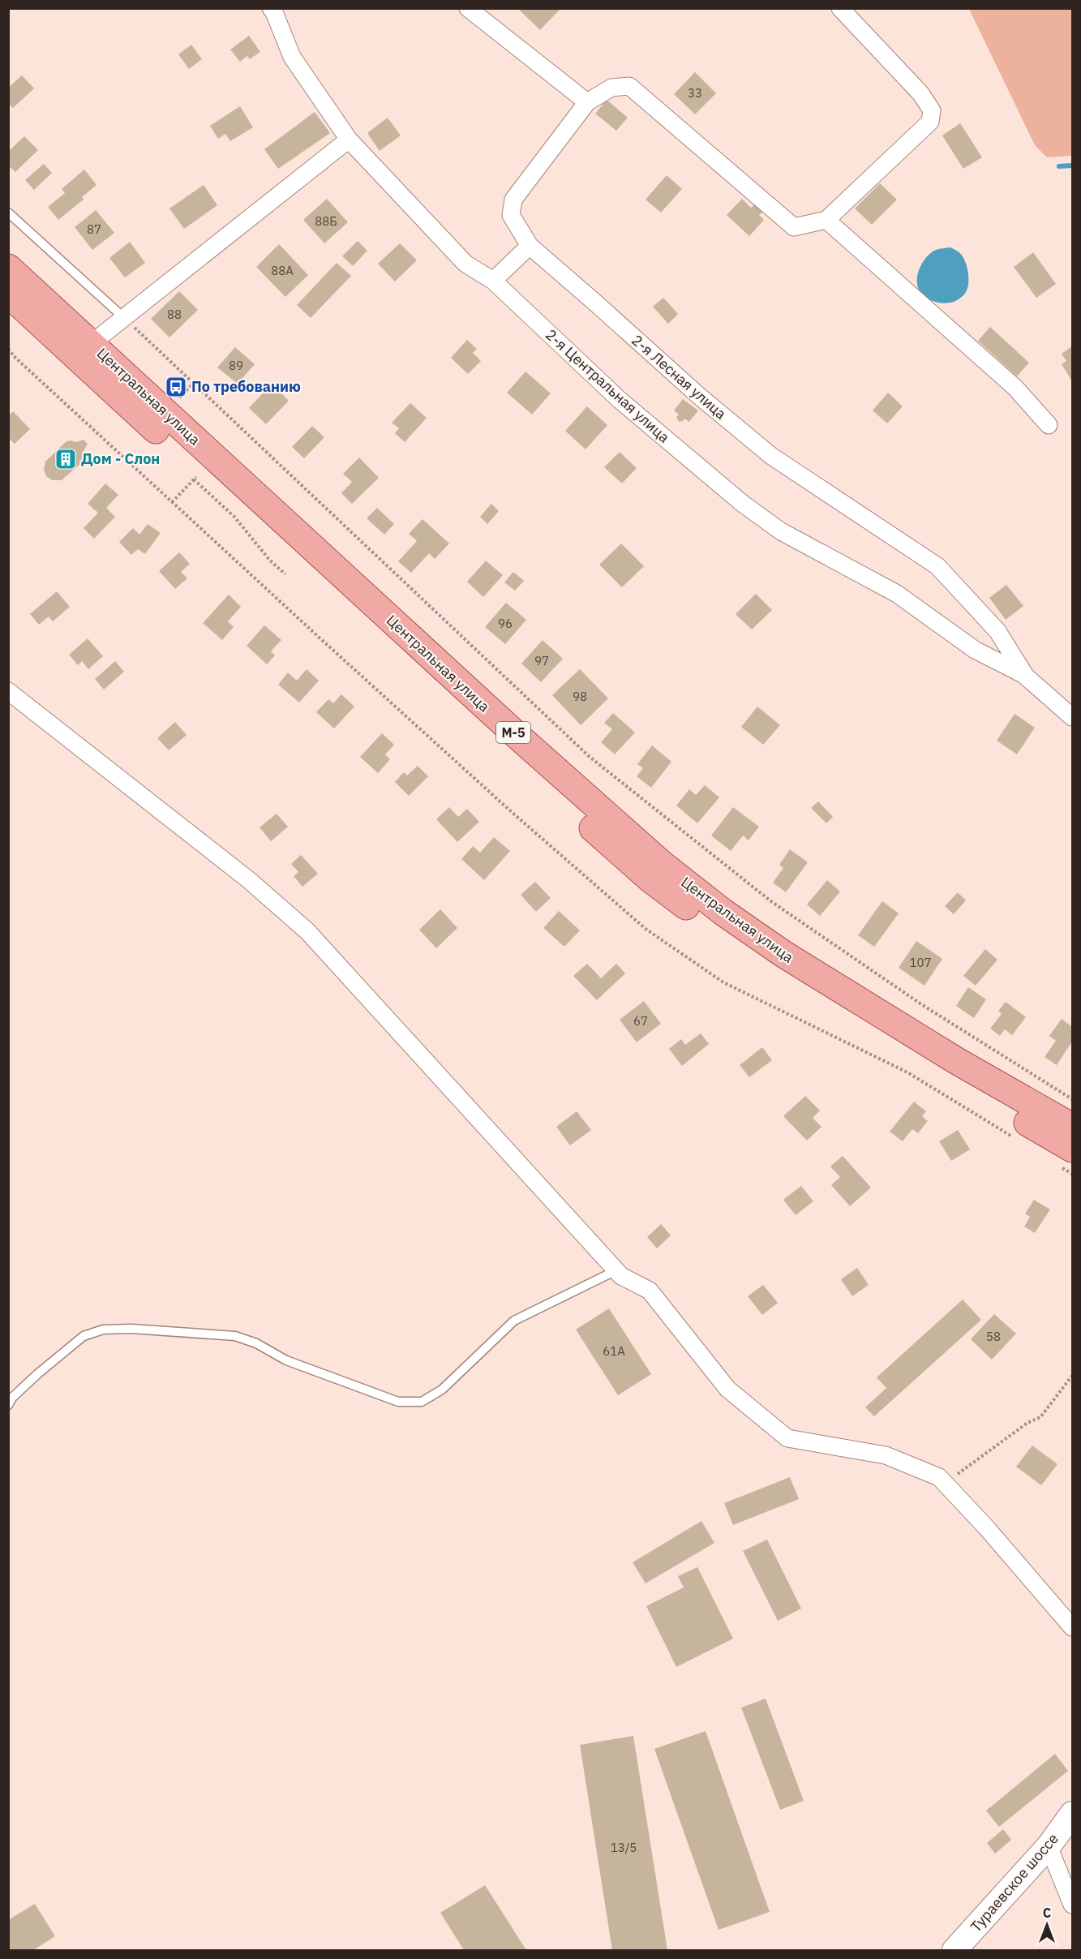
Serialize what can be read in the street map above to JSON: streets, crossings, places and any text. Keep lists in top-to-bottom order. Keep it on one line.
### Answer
{"streets":{"main road":["Центральная улица","М-5","Тураевское шоссе"],"street":["2-я Лесная улица","2-я Центральная улица"]},"crossings":[["2-я Лесная улица","2-я Центральная улица"]],"places":{"bus stop":["По требованию"],"building":["Дом - Слон"]},"house_numbers":["33","88Б","87","88А","88","89","96","97","98","107","67","58","61А","13/5"],"north":"top"}
